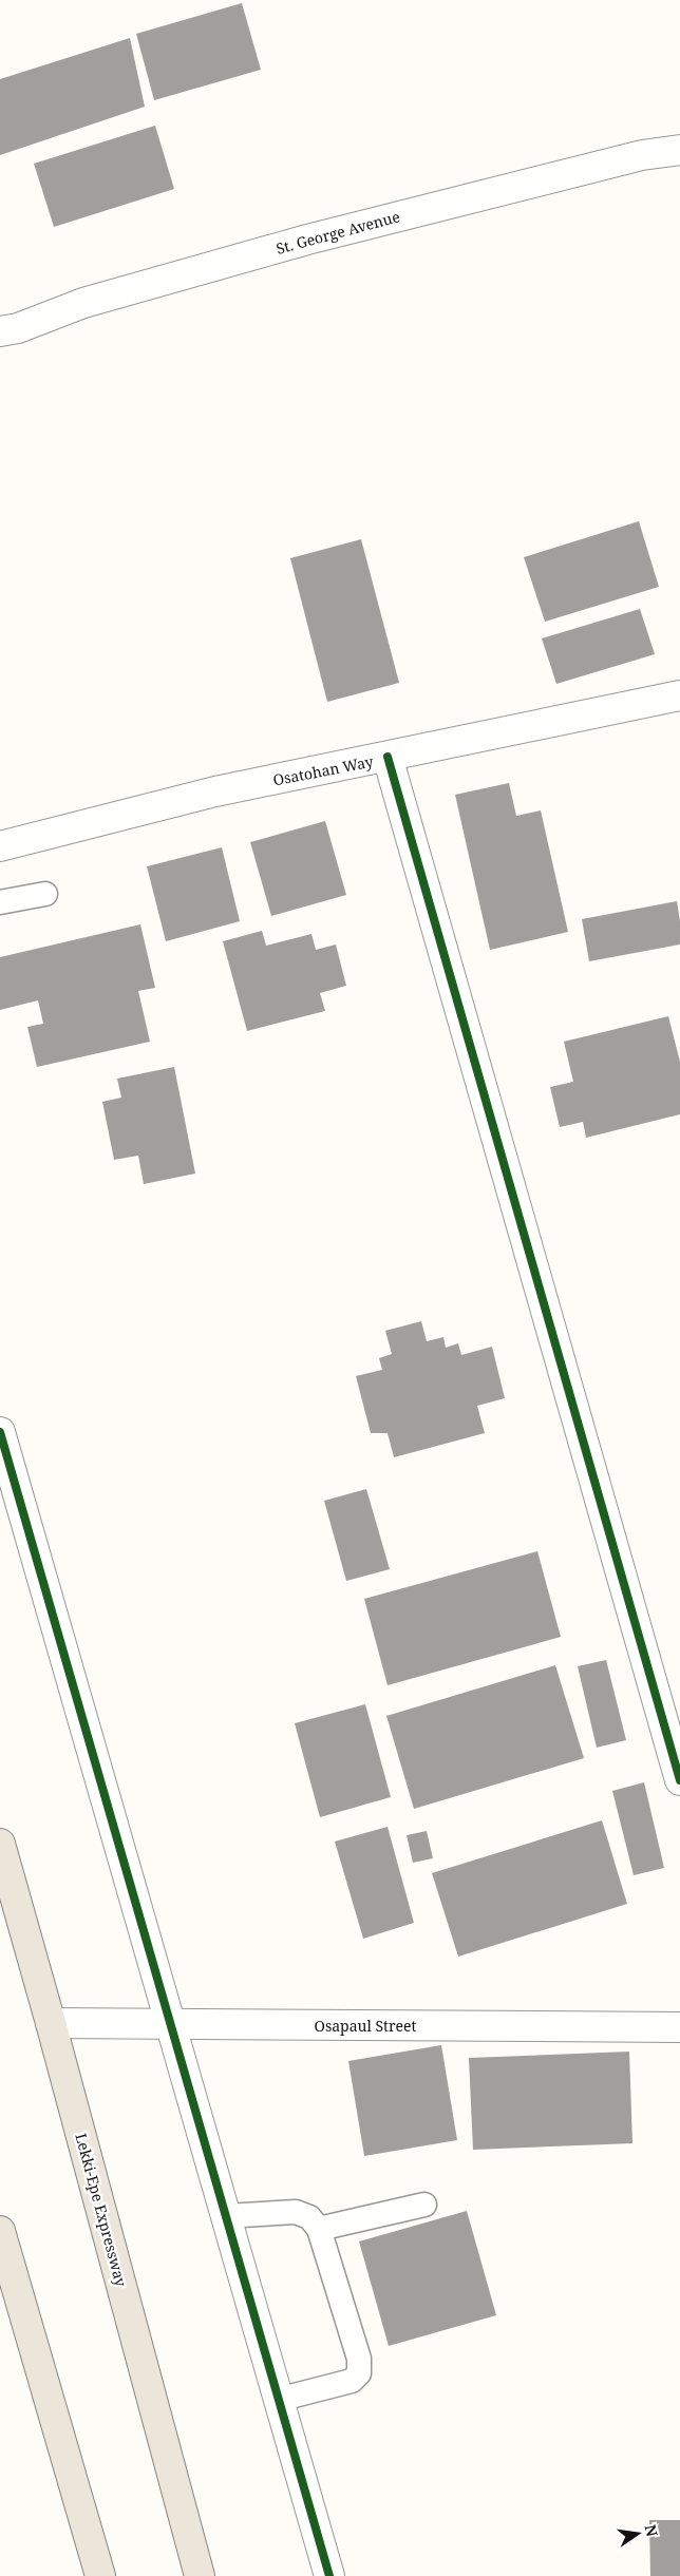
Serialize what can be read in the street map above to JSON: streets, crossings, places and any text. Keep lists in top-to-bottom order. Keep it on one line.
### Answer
{"streets":{"highway":["Lekki-Epe Expressway"],"street":["St. George Avenue","Osatohan Way","Osapaul Street"]},"crossings":[["Osapaul Street","Lekki-Epe Expressway"]],"north":"right"}
